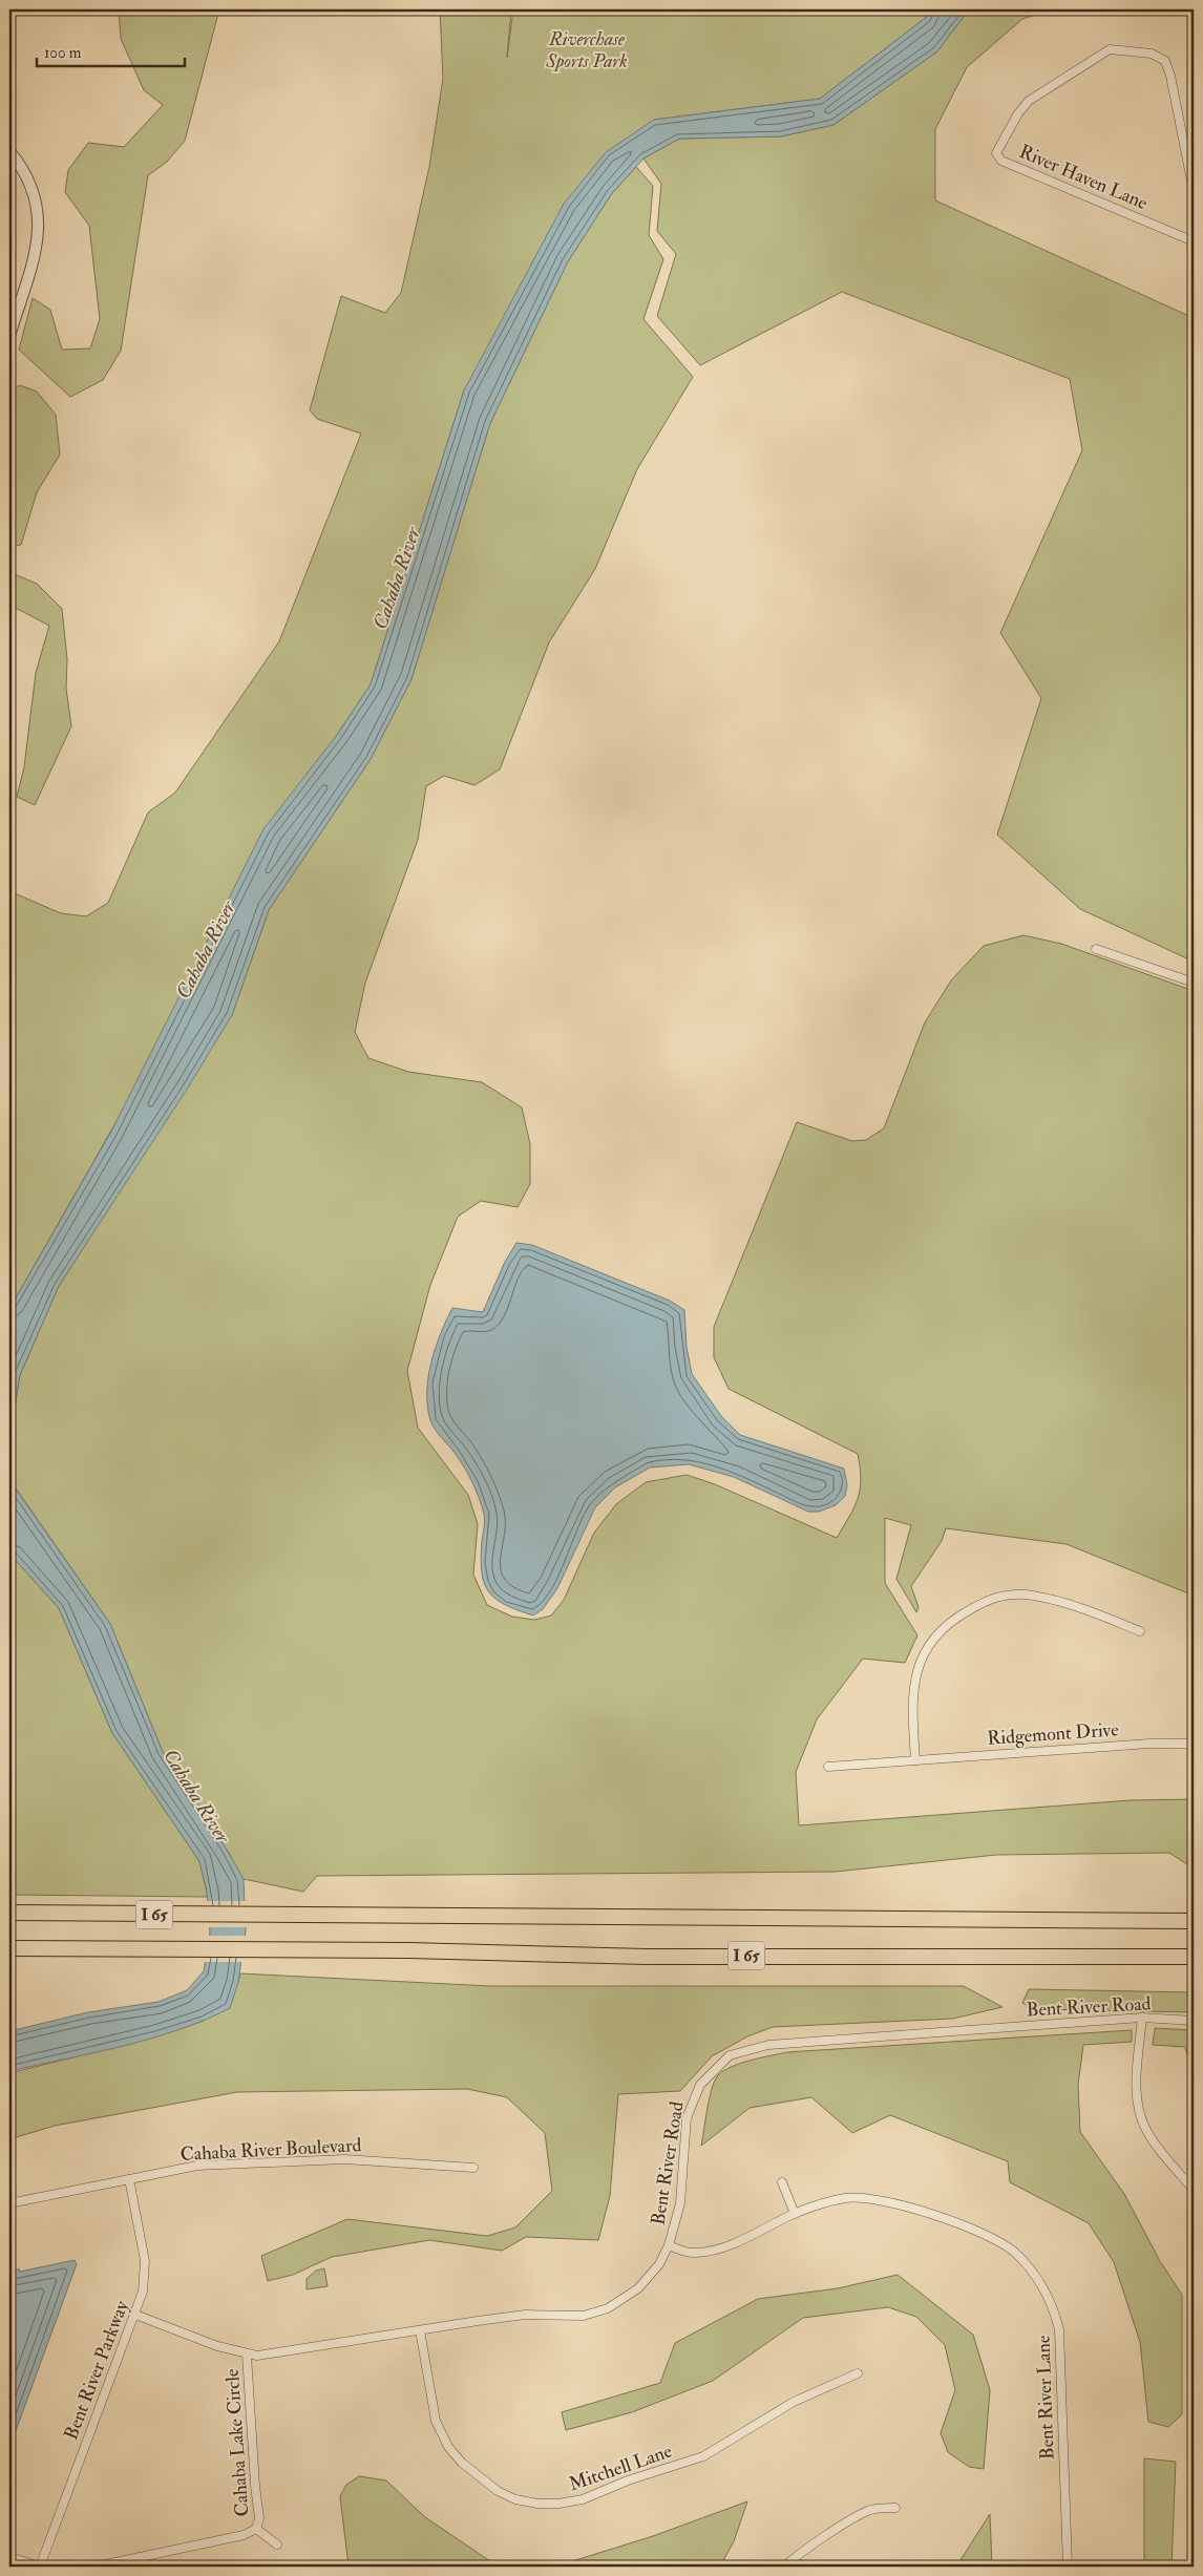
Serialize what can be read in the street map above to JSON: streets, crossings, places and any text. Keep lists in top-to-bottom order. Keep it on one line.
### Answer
{"streets":{"highway":["I 65"],"street":["River Haven Lane","Ridgemont Drive","Bent River Road","Cahaba River Boulevard","Bent River Parkway","Bent River Lane","Cahaba Lake Circle","Mitchell Lane"]},"crossings":[["Bent River Road","Bent River Parkway"],["Bent River Road","Bent River Lane"],["Bent River Road","Cahaba Lake Circle"],["Bent River Road","Mitchell Lane"],["Cahaba River Boulevard","Bent River Parkway"]],"water":["Cahaba River"],"parks":["Riverchase Sports Park"],"scale_bar":"100 m"}
